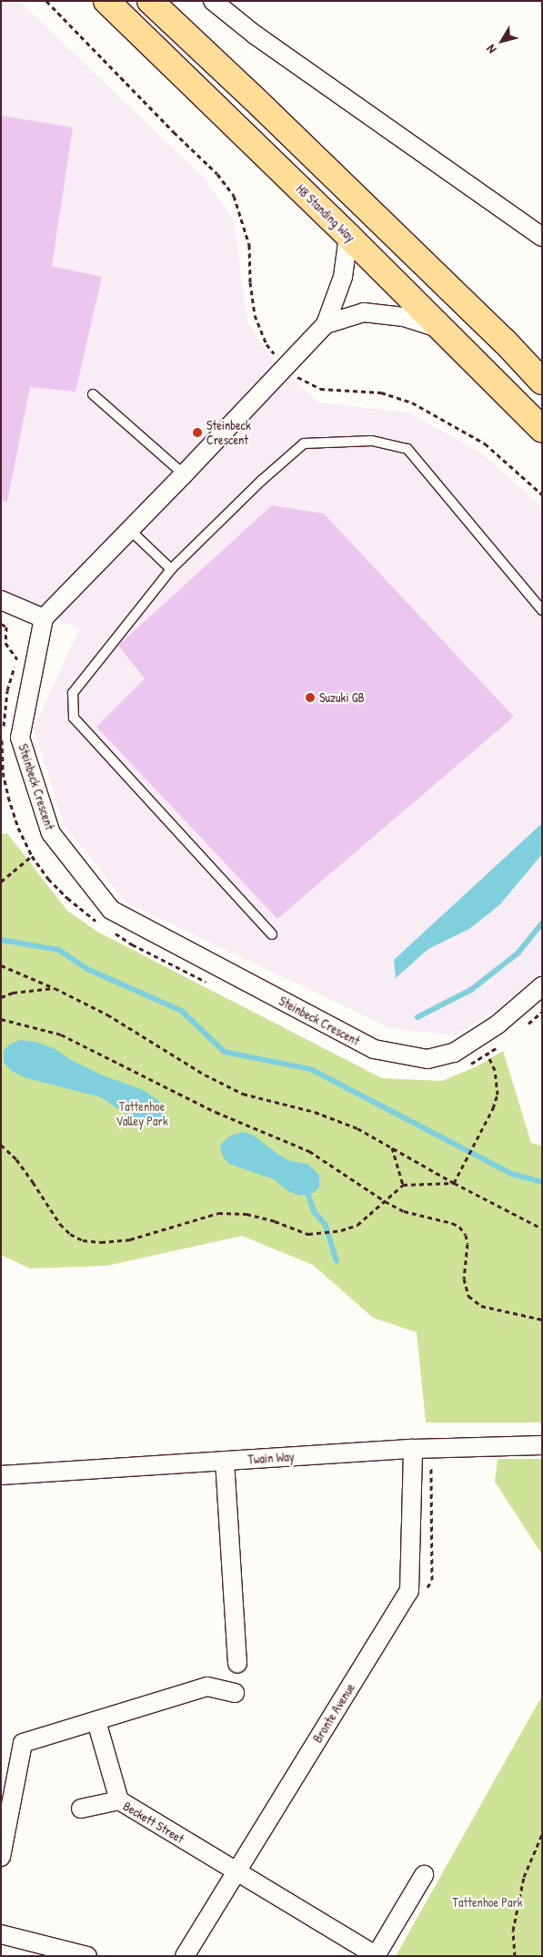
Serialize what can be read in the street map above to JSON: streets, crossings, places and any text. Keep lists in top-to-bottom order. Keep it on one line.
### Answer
{"streets":{"highway":["H8 Standing Way"],"street":["Steinbeck Crescent","Twain Way","Bronte Avenue","Beckett Street"]},"crossings":[["Twain Way","Bronte Avenue"],["Bronte Avenue","Beckett Street"]],"parks":["Tattenhoe Valley Park","Tattenhoe Park"],"places":["Steinbeck Crescent","Suzuki GB"],"north":"bottom left"}
